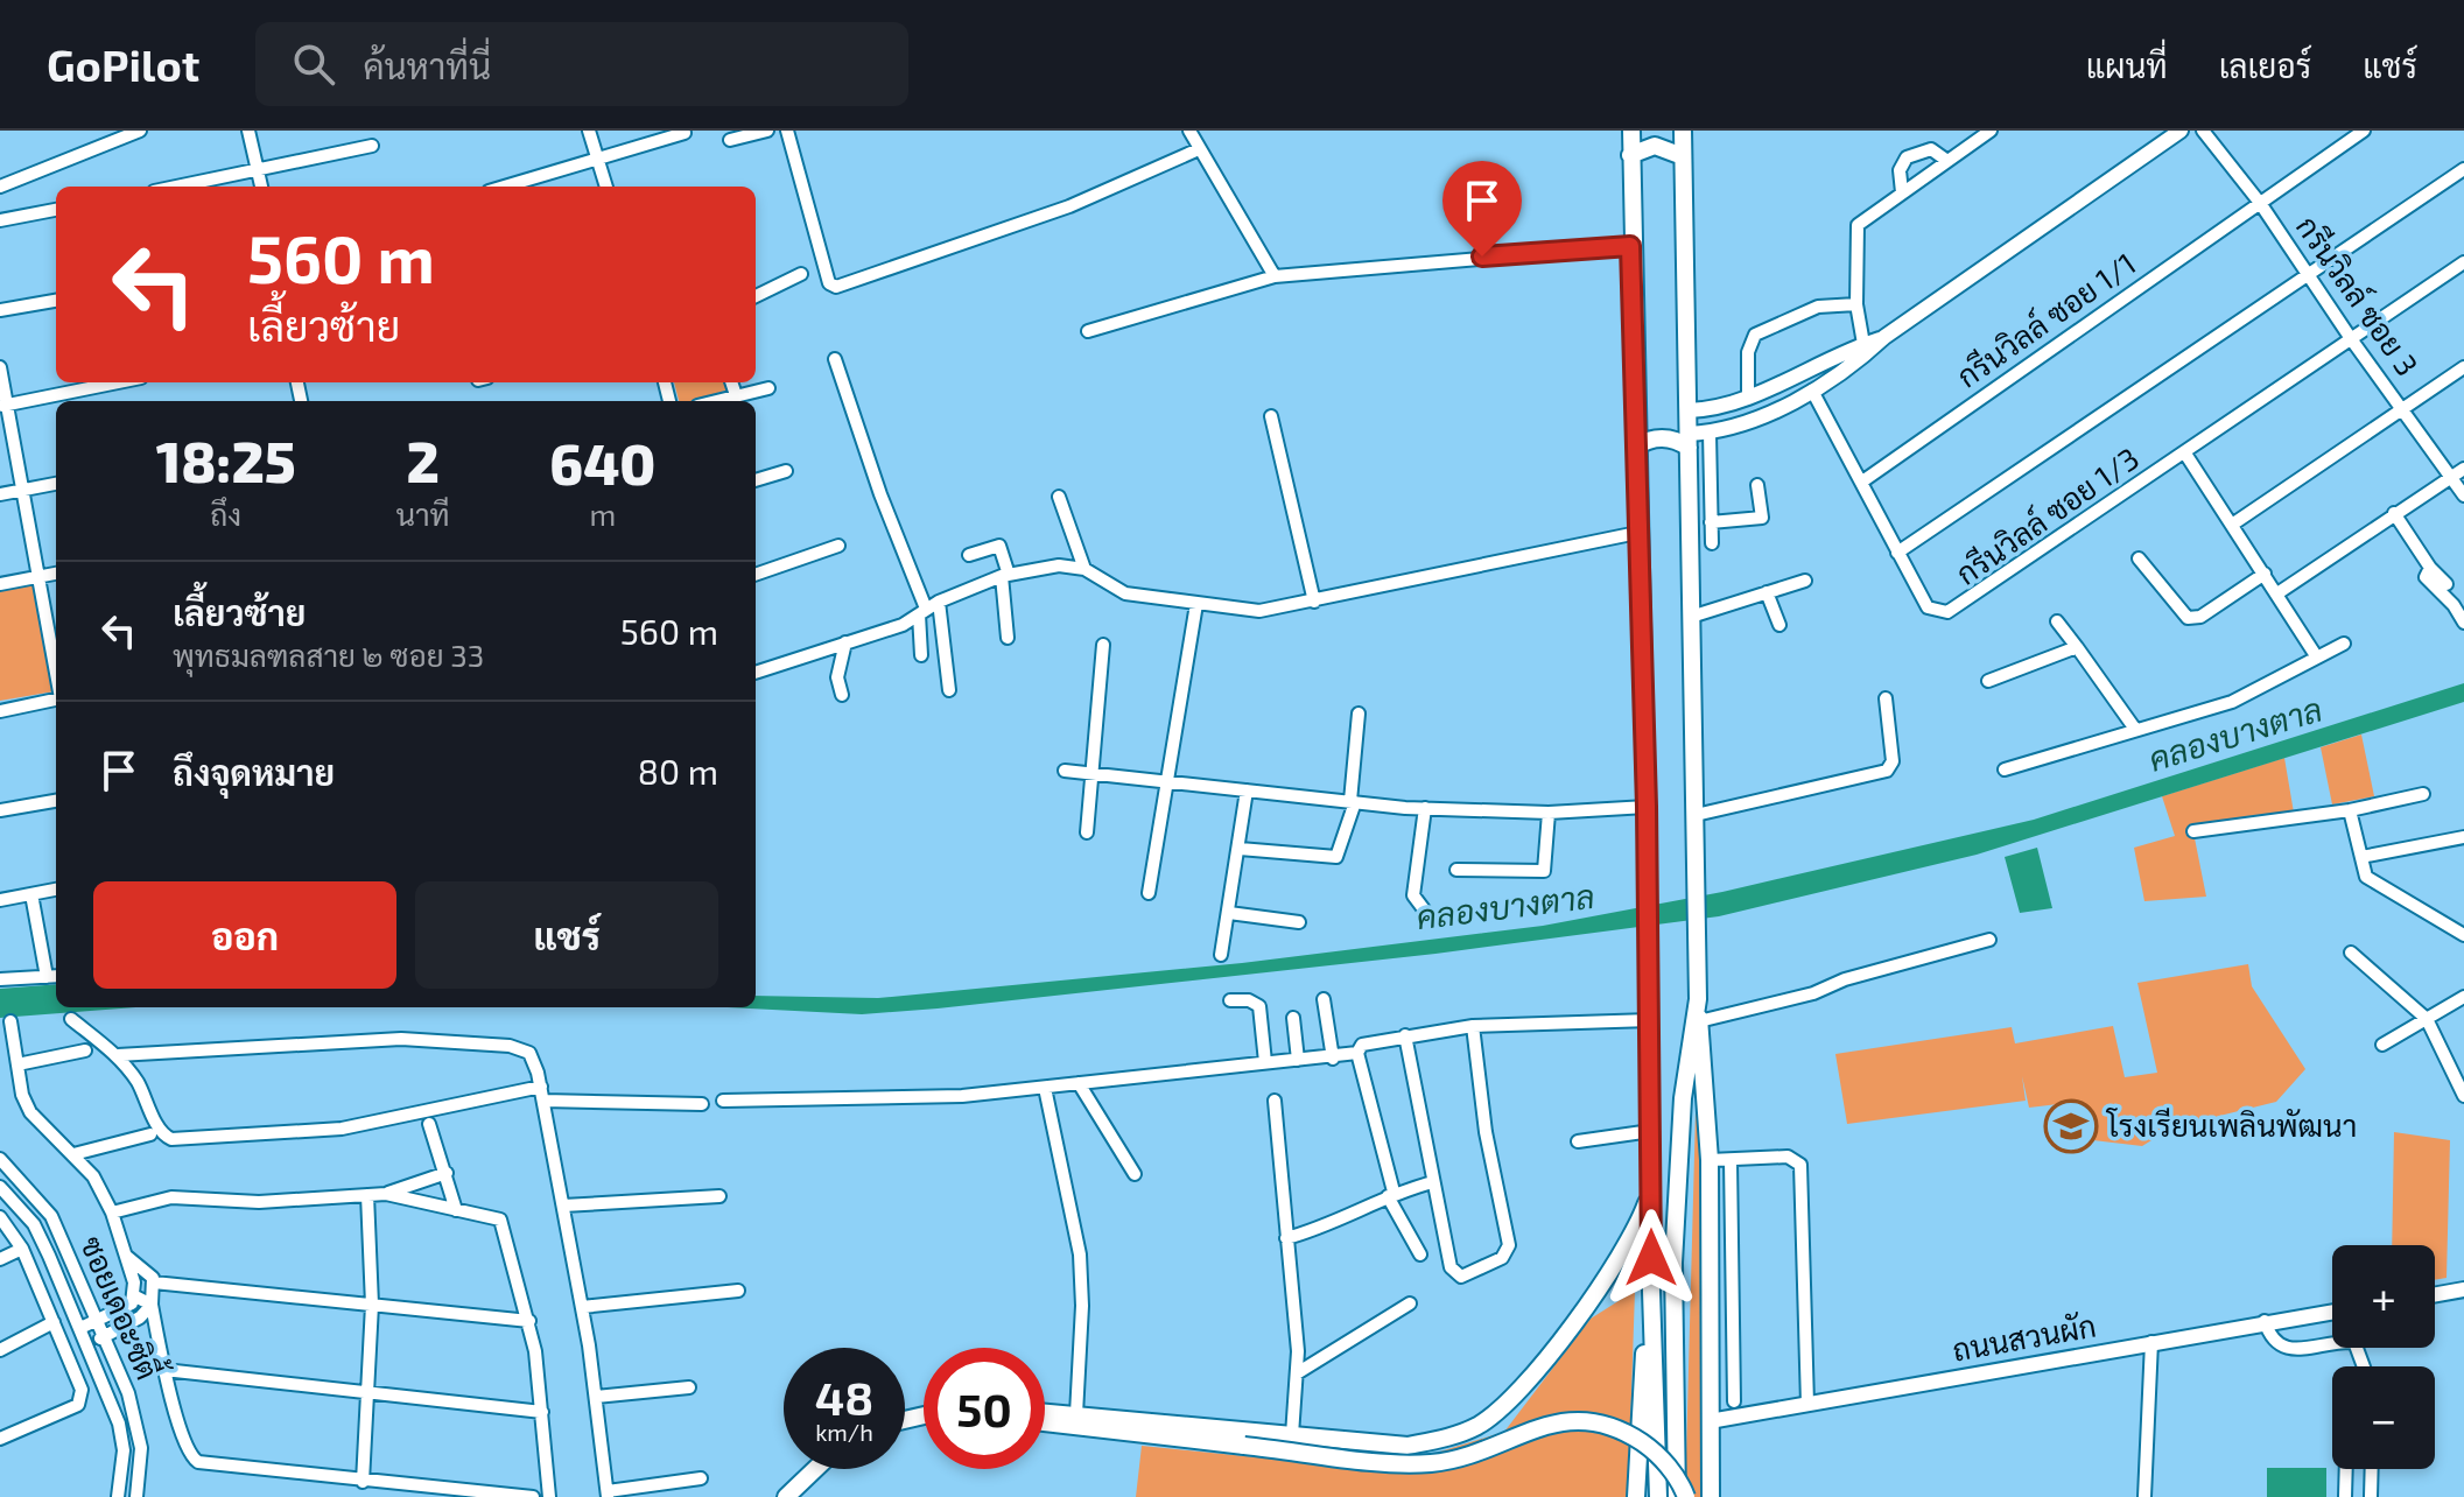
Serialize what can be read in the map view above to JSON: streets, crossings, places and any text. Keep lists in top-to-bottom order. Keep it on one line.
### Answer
{"streets":{"street":["กรีนวิลล์ ซอย 3","กรีนวิลล์ ซอย 1/1","กรีนวิลล์ ซอย 1/3","ซอยเดอะซิตี้","ถนนสวนผัก"]},"crossings":[["กรีนวิลล์ ซอย 3","กรีนวิลล์ ซอย 1/1"],["กรีนวิลล์ ซอย 3","กรีนวิลล์ ซอย 1/3"],["กรีนวิลล์ ซอย 1/1","กรีนวิลล์ ซอย 1/3"]],"water":["คลองบางตาล"],"places":{"school or university":["โรงเรียนเพลินพัฒนา"]},"page":{"header":"GoPilot","search":"ค้นหาที่นี่","nav":["แผนที่","เลเยอร์","แชร์"],"turn":["560 m","เลี้ยวซ้าย"],"eta":["18:25","ถึง","2","นาที","640","m"],"list":[{"name":"เลี้ยวซ้าย","note":"พุทธมลฑลสาย ๒ ซอย 33","value":"560 m"},{"name":"ถึงจุดหมาย","value":"80 m"}],"buttons":["ออก","แชร์"],"map_buttons":["+","−"],"speed":"48 km/h","limit":"50"}}
